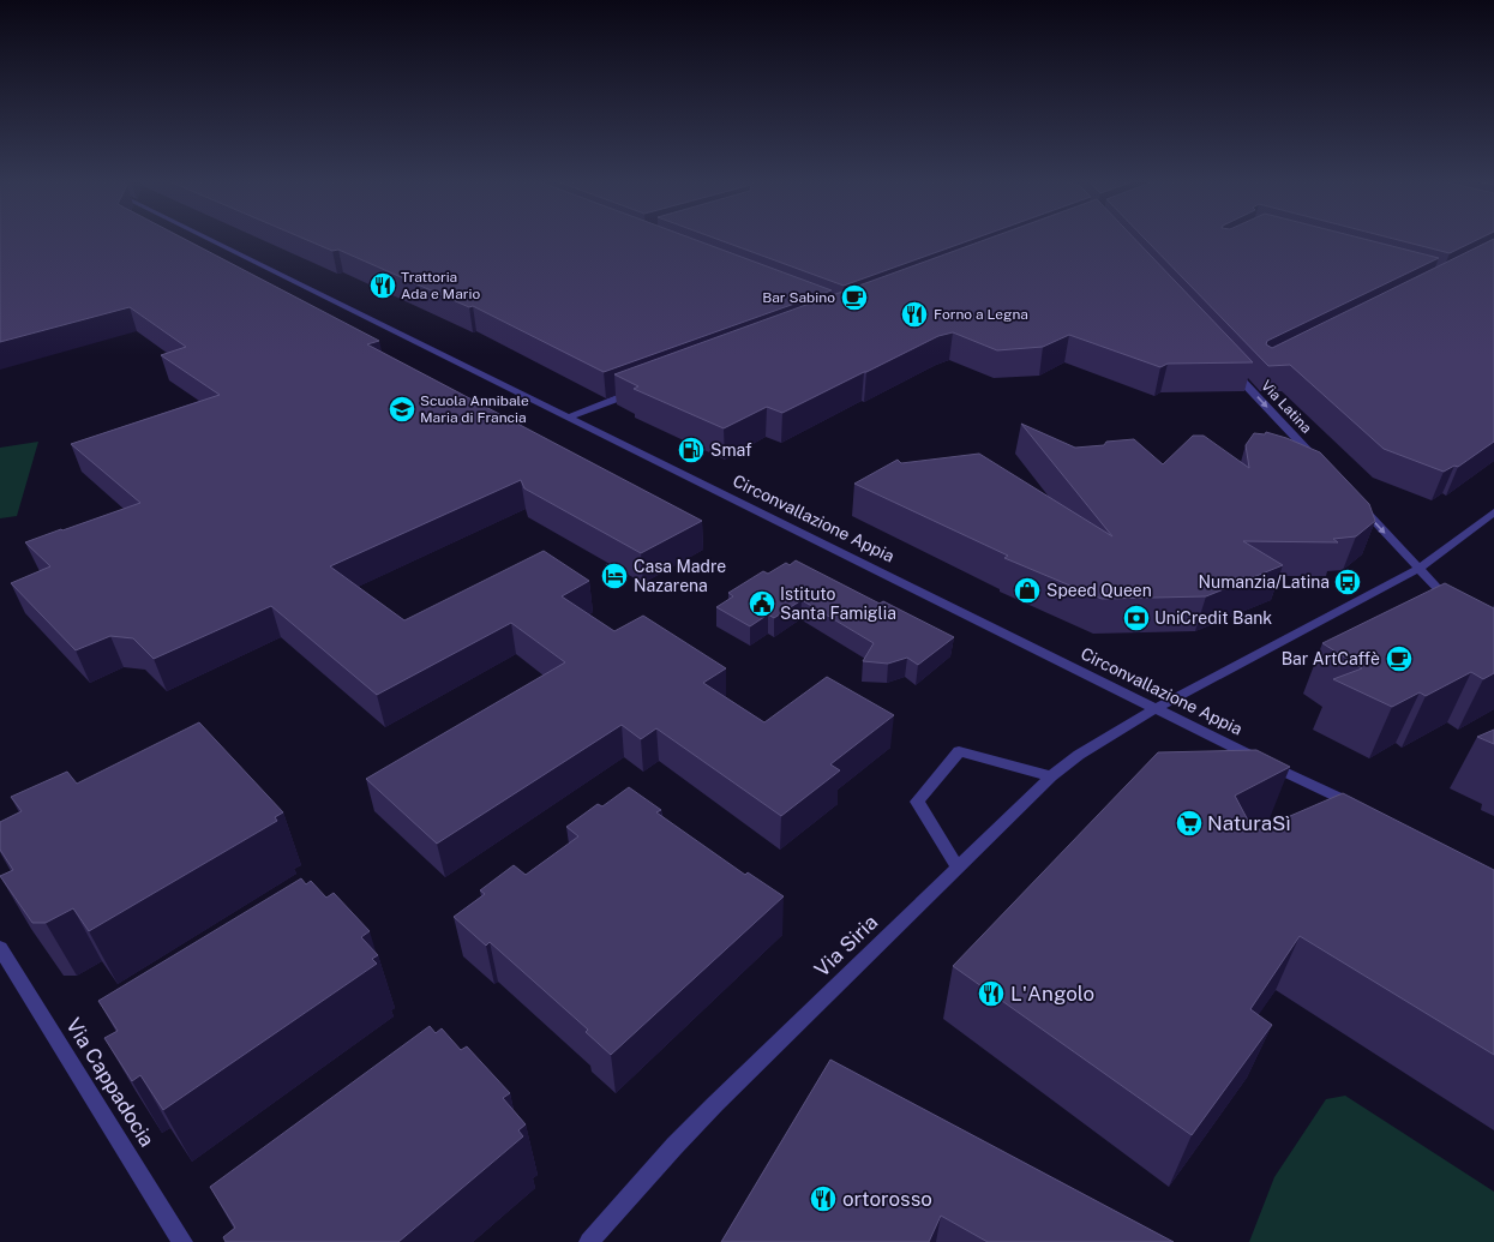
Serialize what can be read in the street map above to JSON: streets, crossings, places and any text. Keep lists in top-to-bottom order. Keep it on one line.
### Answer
{"streets":{"street":["Via Latina","Circonvallazione Appia","Via Siria","Via Cappadocia"]},"crossings":[["Circonvallazione Appia","Via Siria"]],"one_way":["Via Latina"],"places":{"restaurant":["Trattoria Ada e Mario","Forno a Legna","L'Angolo","ortorosso"],"cafe":["Bar Sabino","Bar ArtCaffè"],"school or university":["Scuola Annibale Maria di Francia"],"fuel station":["Smaf"],"hotel":["Casa Madre Nazarena"],"bus stop":["Numanzia/Latina"],"shop":["Speed Queen"],"public building":["Istituto Santa Famiglia"],"bank":["UniCredit Bank"],"supermarket":["NaturaSì"]}}
